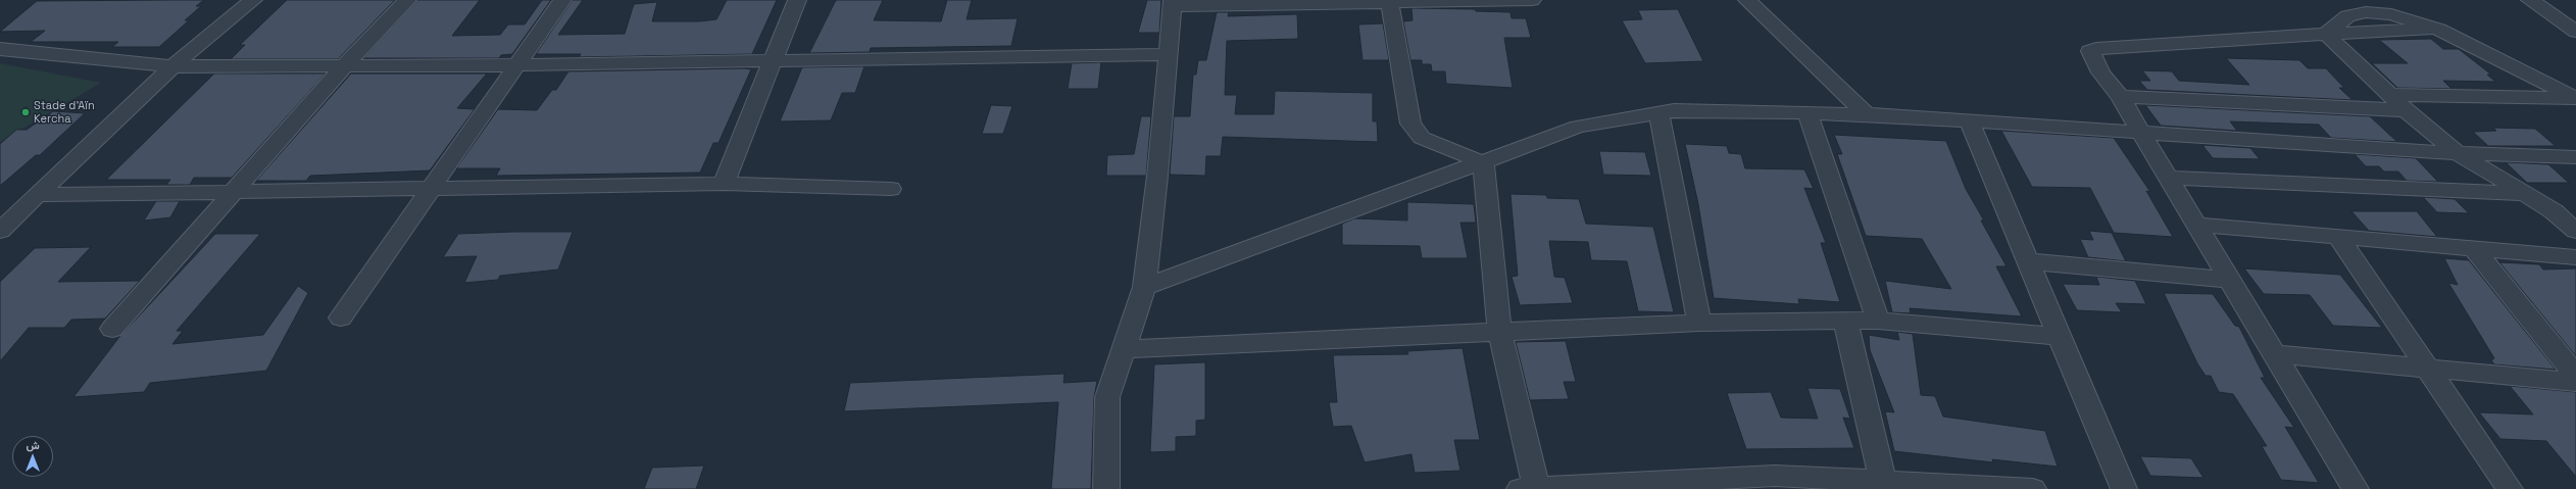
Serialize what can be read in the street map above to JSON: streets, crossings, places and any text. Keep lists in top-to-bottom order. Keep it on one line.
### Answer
{"places":["Stade d'Aïn Kercha"],"north":"top"}
